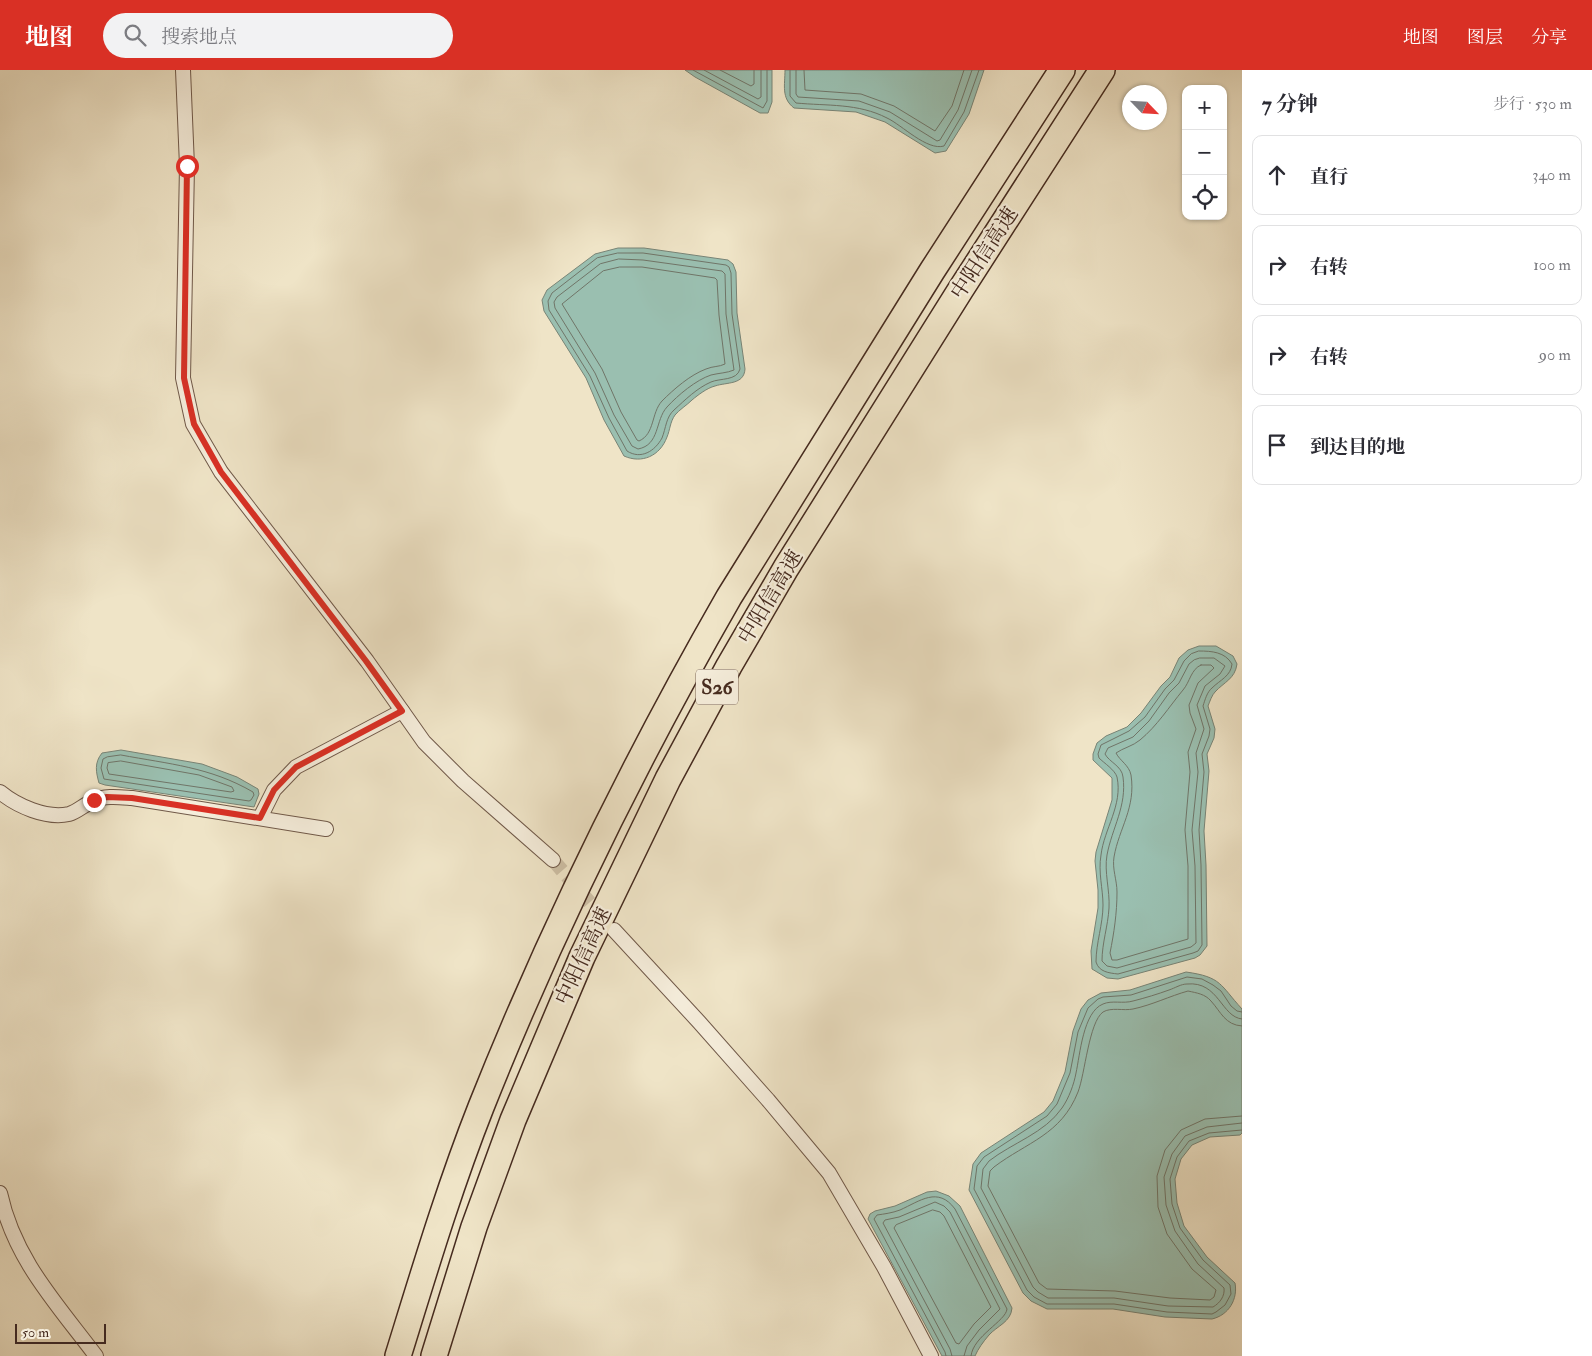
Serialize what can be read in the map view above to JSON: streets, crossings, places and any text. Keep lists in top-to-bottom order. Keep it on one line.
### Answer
{"streets":{"highway":["中阳信高速","S26"]},"scale_bar":"50 m","north":"bottom right","page":{"header":"地图","search":"搜索地点","nav":["地图","图层","分享"],"heading":["7 分钟","步行 · 530 m"],"map_buttons":["+","−"],"list":[["直行","340 m"],["右转","100 m"],["右转","90 m"],"到达目的地"],"scale":"50 m"}}
